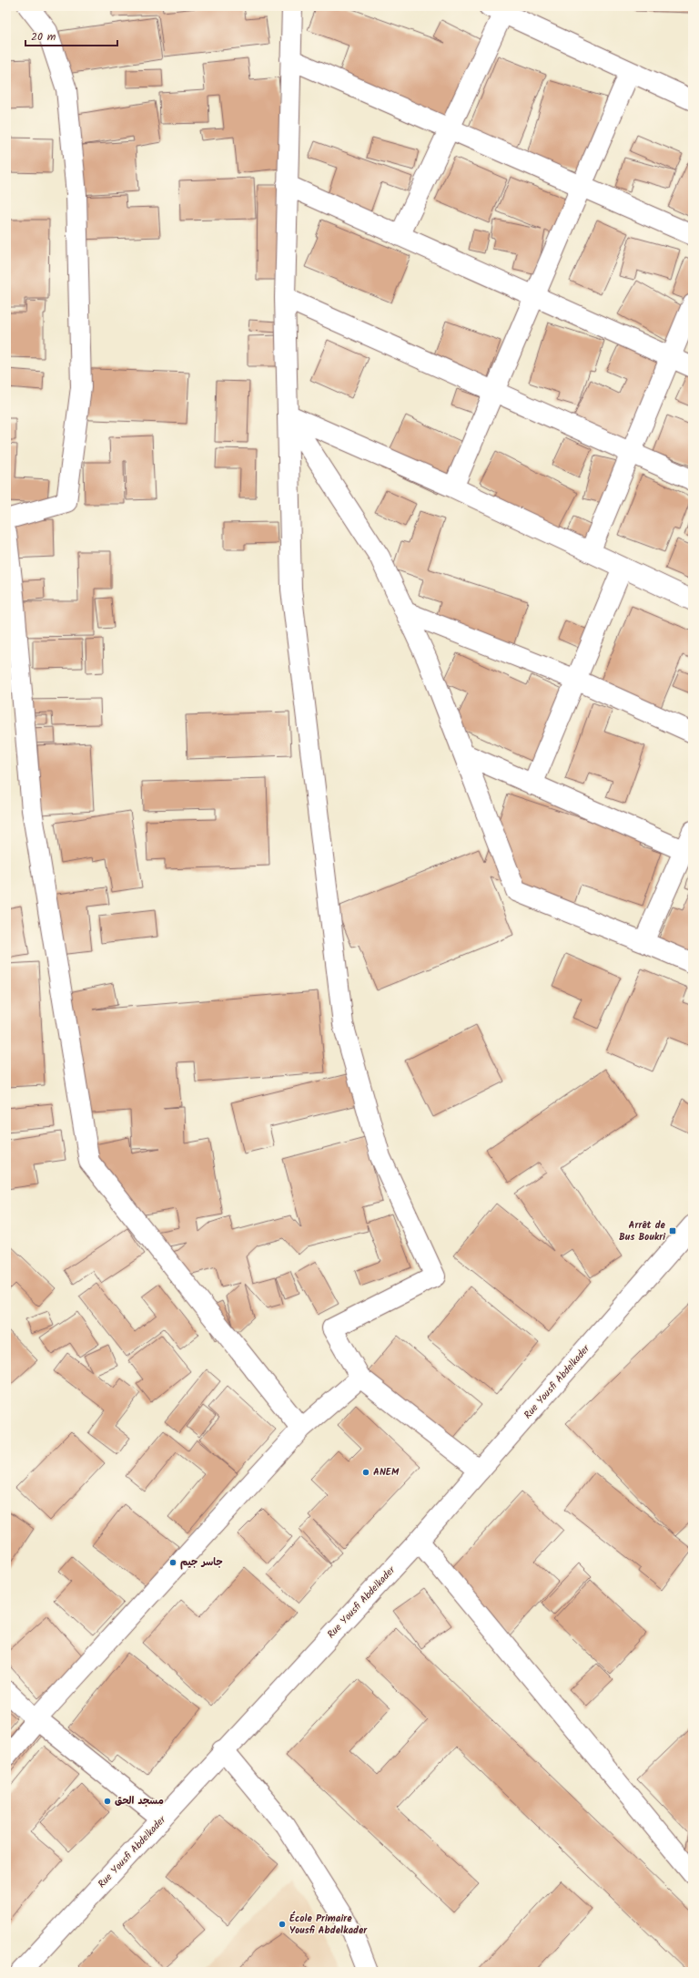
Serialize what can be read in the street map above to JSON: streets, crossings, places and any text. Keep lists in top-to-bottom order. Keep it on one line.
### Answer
{"streets":{"street":["Rue Yousfi Abdelkader"]},"places":{"transit":["Arrêt de Bus Boukri"],"other":["ANEM","جاسر جيم","مسجد الحق","École Primaire Yousfi Abdelkader"]},"scale_bar":"20 m"}
